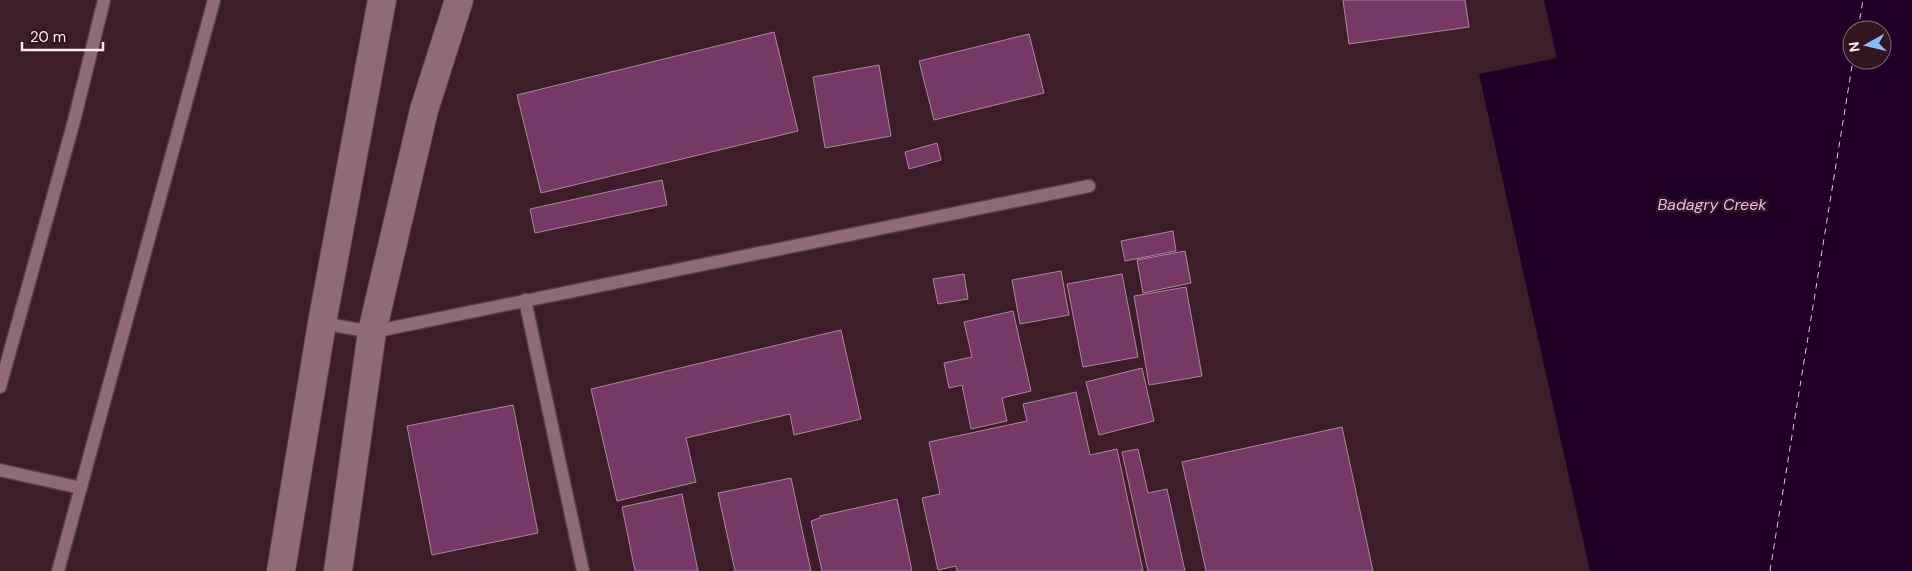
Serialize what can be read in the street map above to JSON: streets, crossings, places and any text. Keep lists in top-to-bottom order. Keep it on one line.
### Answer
{"water":["Badagry Creek"],"scale_bar":"20 m","north":"left"}
